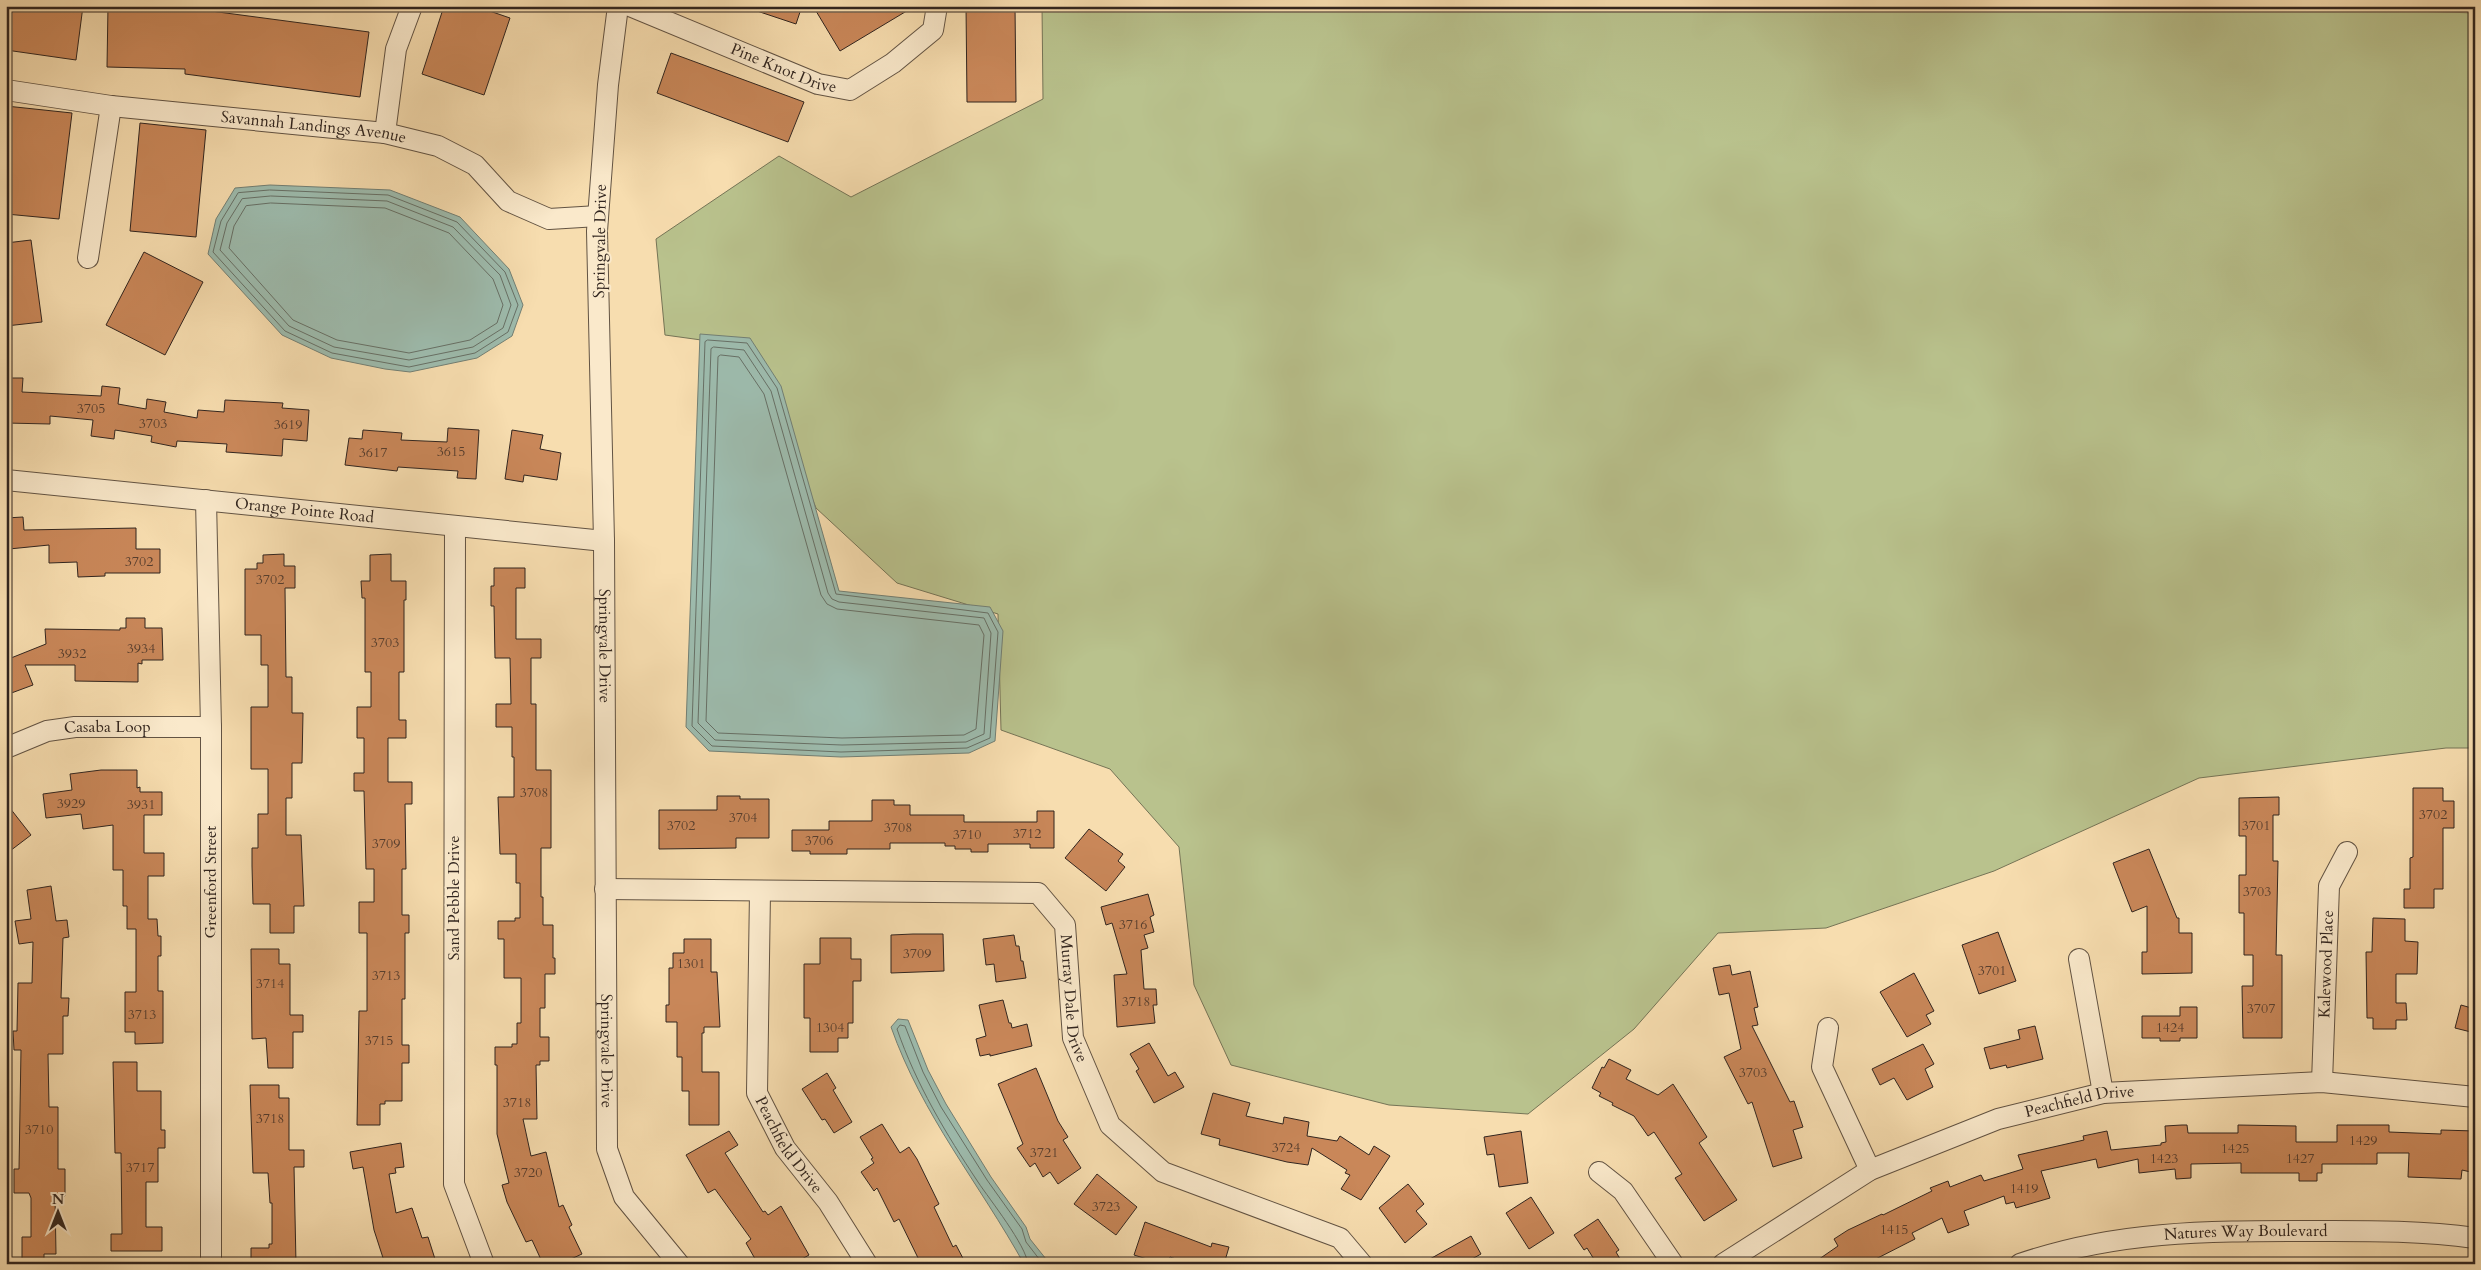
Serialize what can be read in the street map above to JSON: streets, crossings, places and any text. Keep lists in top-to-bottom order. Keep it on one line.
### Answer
{"streets":{"street":["Pine Knot Drive","Savannah Landings Avenue","Springvale Drive","Orange Pointe Road","Casaba Loop","Greenford Street","Sand Pebble Drive","Kalewood Place","Murray Dale Drive","Peachfield Drive","Natures Way Boulevard"]},"crossings":[["Savannah Landings Avenue","Springvale Drive"],["Springvale Drive","Orange Pointe Road"],["Springvale Drive","Murray Dale Drive"],["Orange Pointe Road","Greenford Street"],["Orange Pointe Road","Sand Pebble Drive"],["Casaba Loop","Greenford Street"],["Kalewood Place","Peachfield Drive"],["Murray Dale Drive","Peachfield Drive"]],"house_numbers":["3705","3703","3619","3615","3617","3702","3702","3703","3934","3932","3708","3929","3931","3702","3704","3702","3701","3708","3712","3710","3706","3709","3703","3716","3709","1301","3701","3713","3714","3718","3707","3713","1304","1424","3715","3703","3718","3718","3710","1429","3724","1425","3721","1423","1427","3717","3720","1419","3723","1415"],"north":"top"}
